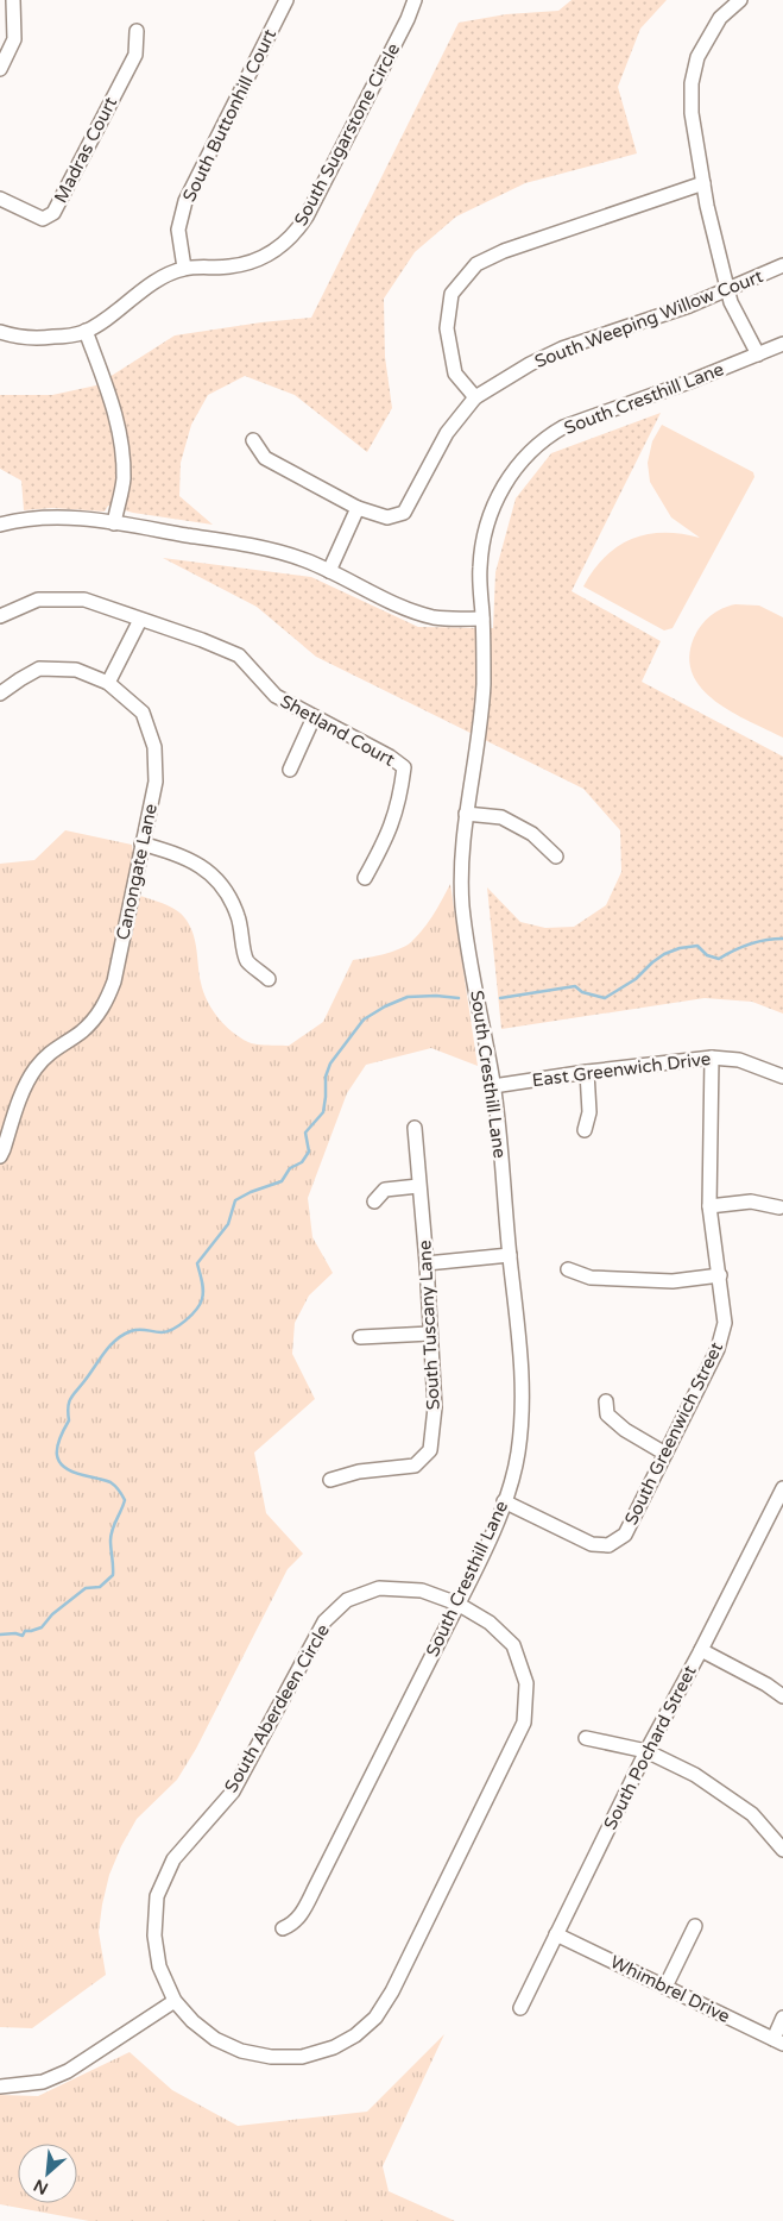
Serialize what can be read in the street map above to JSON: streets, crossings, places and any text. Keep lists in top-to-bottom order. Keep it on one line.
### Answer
{"streets":{"street":["South Buttonhill Court","South Sugarstone Circle","Madras Court","South Weeping Willow Court","South Cresthill Lane","Shetland Court","Canongate Lane","East Greenwich Drive","South Tuscany Lane","South Greenwich Street","South Aberdeen Circle","South Pochard Street","Whimbrel Drive"]},"crossings":[["South Buttonhill Court","South Sugarstone Circle"],["South Cresthill Lane","East Greenwich Drive"],["South Cresthill Lane","South Greenwich Street"],["South Cresthill Lane","South Aberdeen Circle"],["East Greenwich Drive","South Greenwich Street"],["South Pochard Street","Whimbrel Drive"]],"north":"bottom left"}
